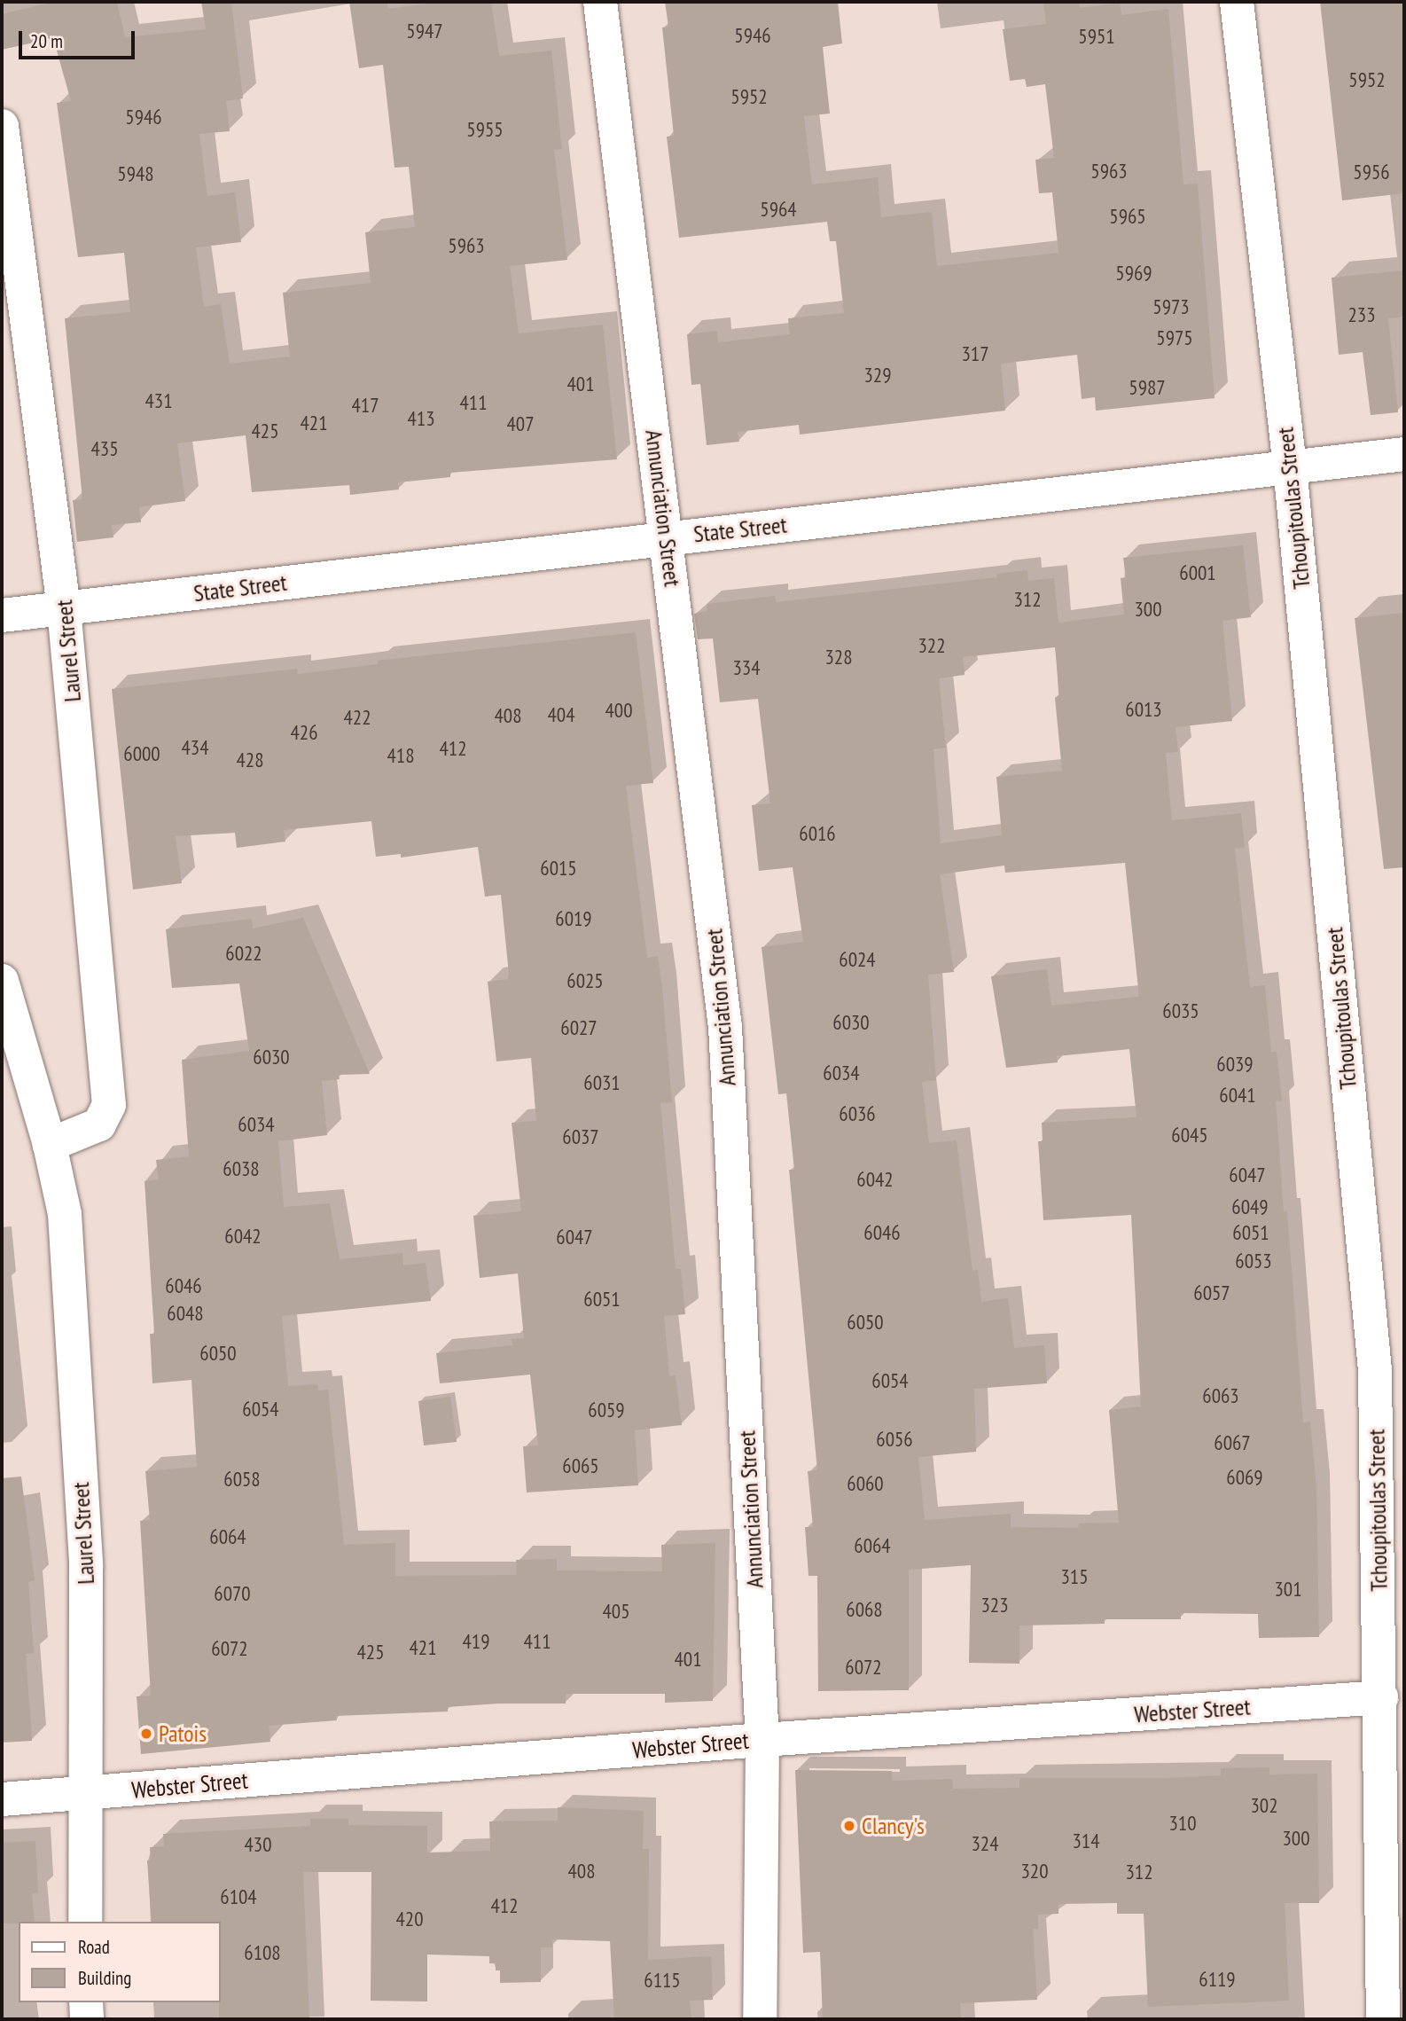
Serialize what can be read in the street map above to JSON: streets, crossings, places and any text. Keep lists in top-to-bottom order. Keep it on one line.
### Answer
{"streets":{"street":["Annunciation Street","Tchoupitoulas Street","State Street","Laurel Street","Webster Street"]},"crossings":[["Annunciation Street","State Street"],["Annunciation Street","Webster Street"],["Tchoupitoulas Street","State Street"],["Tchoupitoulas Street","Webster Street"],["State Street","Laurel Street"],["Laurel Street","Webster Street"]],"places":["Patois","Clancy's"],"house_numbers":["5947","5946","5951","5952","5952","5946","5955","5963","5956","5948","5964","5965","5963","5969","5973","233","5975","317","329","401","5987","431","411","417","413","421","407","425","435","6001","312","300","322","328","334","6013","400","404","408","422","426","434","412","6000","418","428","6016","6015","6019","6022","6024","6025","6035","6030","6027","6030","6039","6034","6031","6041","6036","6034","6045","6037","6038","6047","6042","6049","6046","6051","6042","6047","6053","6046","6057","6051","6048","6050","6050","6054","6063","6054","6059","6056","6067","6065","6069","6058","6060","6064","6064","315","301","6070","323","6068","405","419","411","421","6072","425","401","6072","302","310","300","314","324","430","408","320","312","6104","412","420","6108","6119","6115"],"legend":["Road","Building"],"scale_bar":"20 m"}
